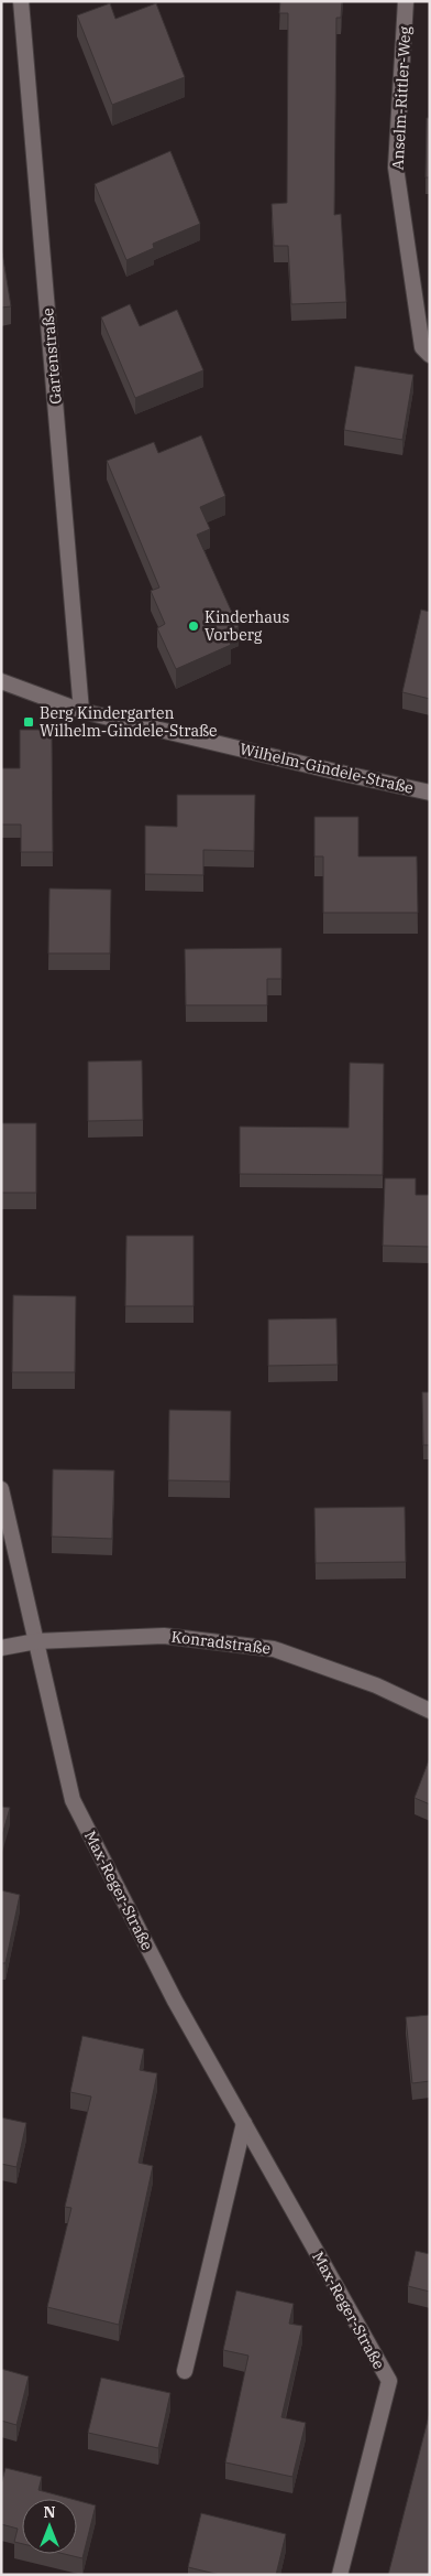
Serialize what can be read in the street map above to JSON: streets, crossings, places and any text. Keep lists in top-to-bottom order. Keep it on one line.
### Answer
{"streets":{"street":["Anselm-Rittler-Weg","Gartenstraße","Wilhelm-Gindele-Straße","Konradstraße","Max-Reger-Straße"]},"crossings":[["Gartenstraße","Wilhelm-Gindele-Straße"],["Konradstraße","Max-Reger-Straße"]],"places":{"other":["Kinderhaus Vorberg"],"transit":["Berg Kindergarten Wilhelm-Gindele-Straße"]},"north":"top"}
